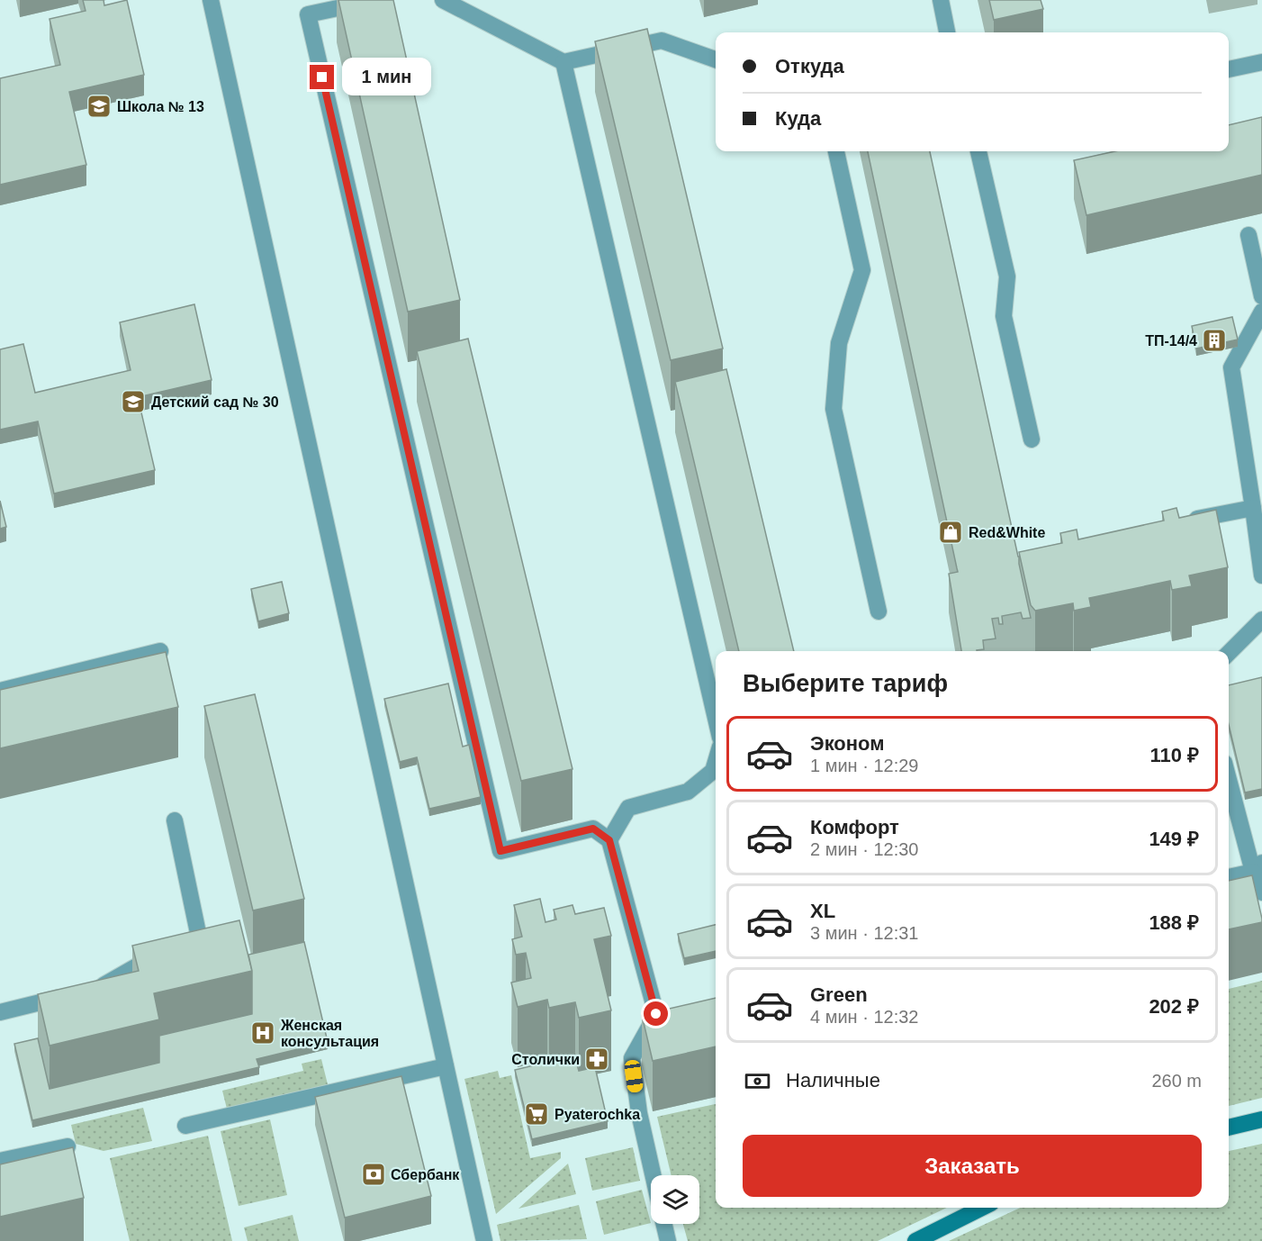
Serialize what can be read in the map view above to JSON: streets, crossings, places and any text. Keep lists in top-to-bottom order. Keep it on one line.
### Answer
{"places":{"school or university":["Школа № 13","Детский сад № 30"],"building":["ТП-14/4"],"shop":["Red&White"],"hospital":["Женская консультация"],"pharmacy":["Столички"],"supermarket":["Pyaterochka"],"bank":["Сбербанк"]},"page":{"banner":["Откуда","Куда"],"bubble":"1 мин","heading":"Выберите тариф","list":[{"name":"Эконом","note":"1 мин · 12:29","value":"110 ₽"},{"name":"Комфорт","note":"2 мин · 12:30","value":"149 ₽"},{"name":"XL","note":"3 мин · 12:31","value":"188 ₽"},{"name":"Green","note":"4 мин · 12:32","value":"202 ₽"}],"pay":["Наличные","260 m"],"buttons":"Заказать"}}
